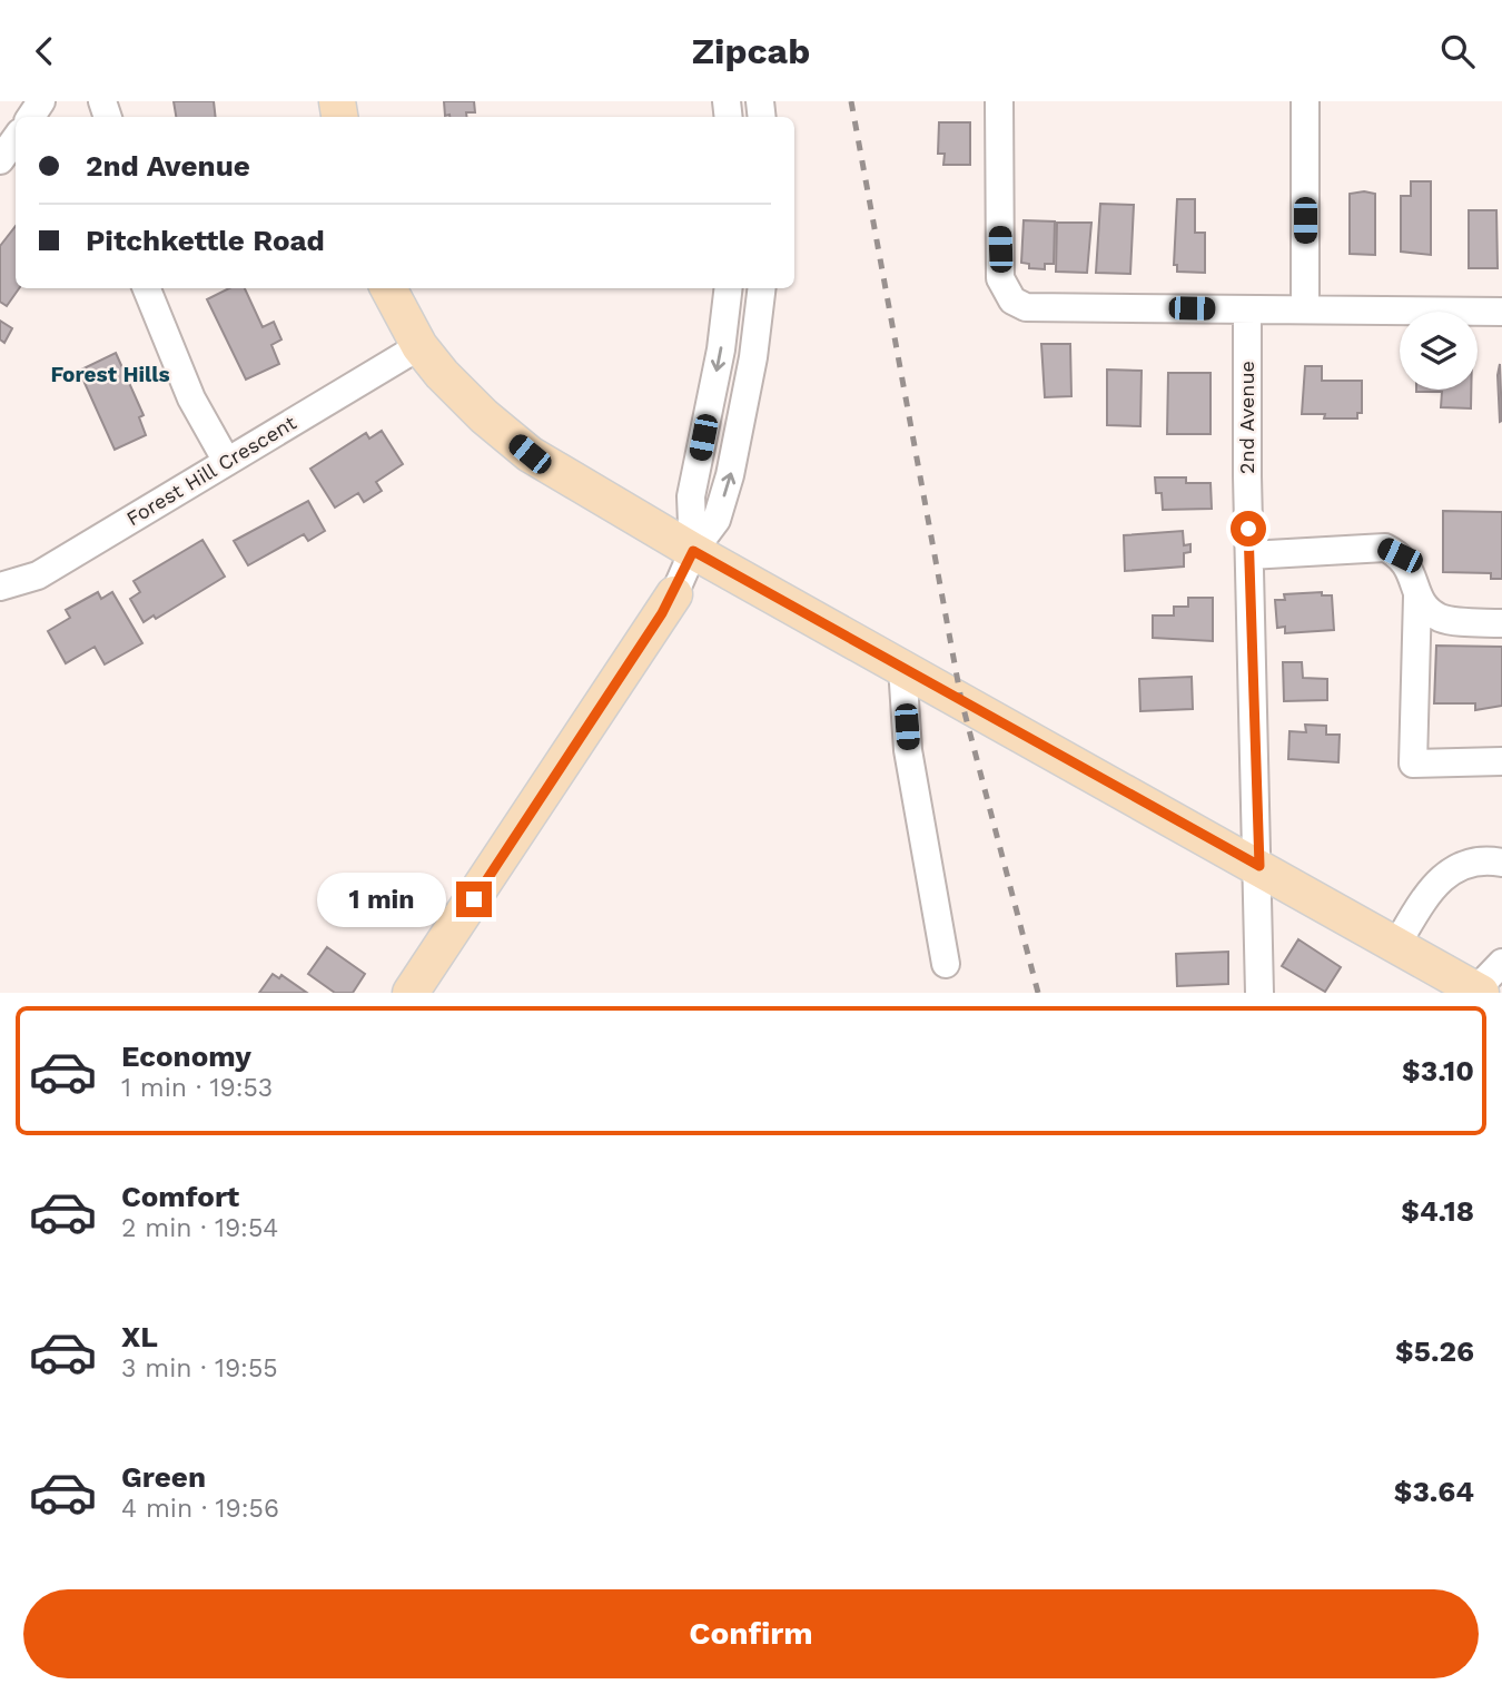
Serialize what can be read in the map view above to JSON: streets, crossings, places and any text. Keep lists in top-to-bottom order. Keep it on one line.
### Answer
{"streets":{"street":["2nd Avenue","Forest Hill Crescent"]},"districts":["Forest Hills"],"page":{"header":"Zipcab","banner":["2nd Avenue","Pitchkettle Road"],"bubble":"1 min","list":[{"name":"Economy","note":"1 min · 19:53","value":"$3.10"},{"name":"Comfort","note":"2 min · 19:54","value":"$4.18"},{"name":"XL","note":"3 min · 19:55","value":"$5.26"},{"name":"Green","note":"4 min · 19:56","value":"$3.64"}],"buttons":"Confirm"}}
